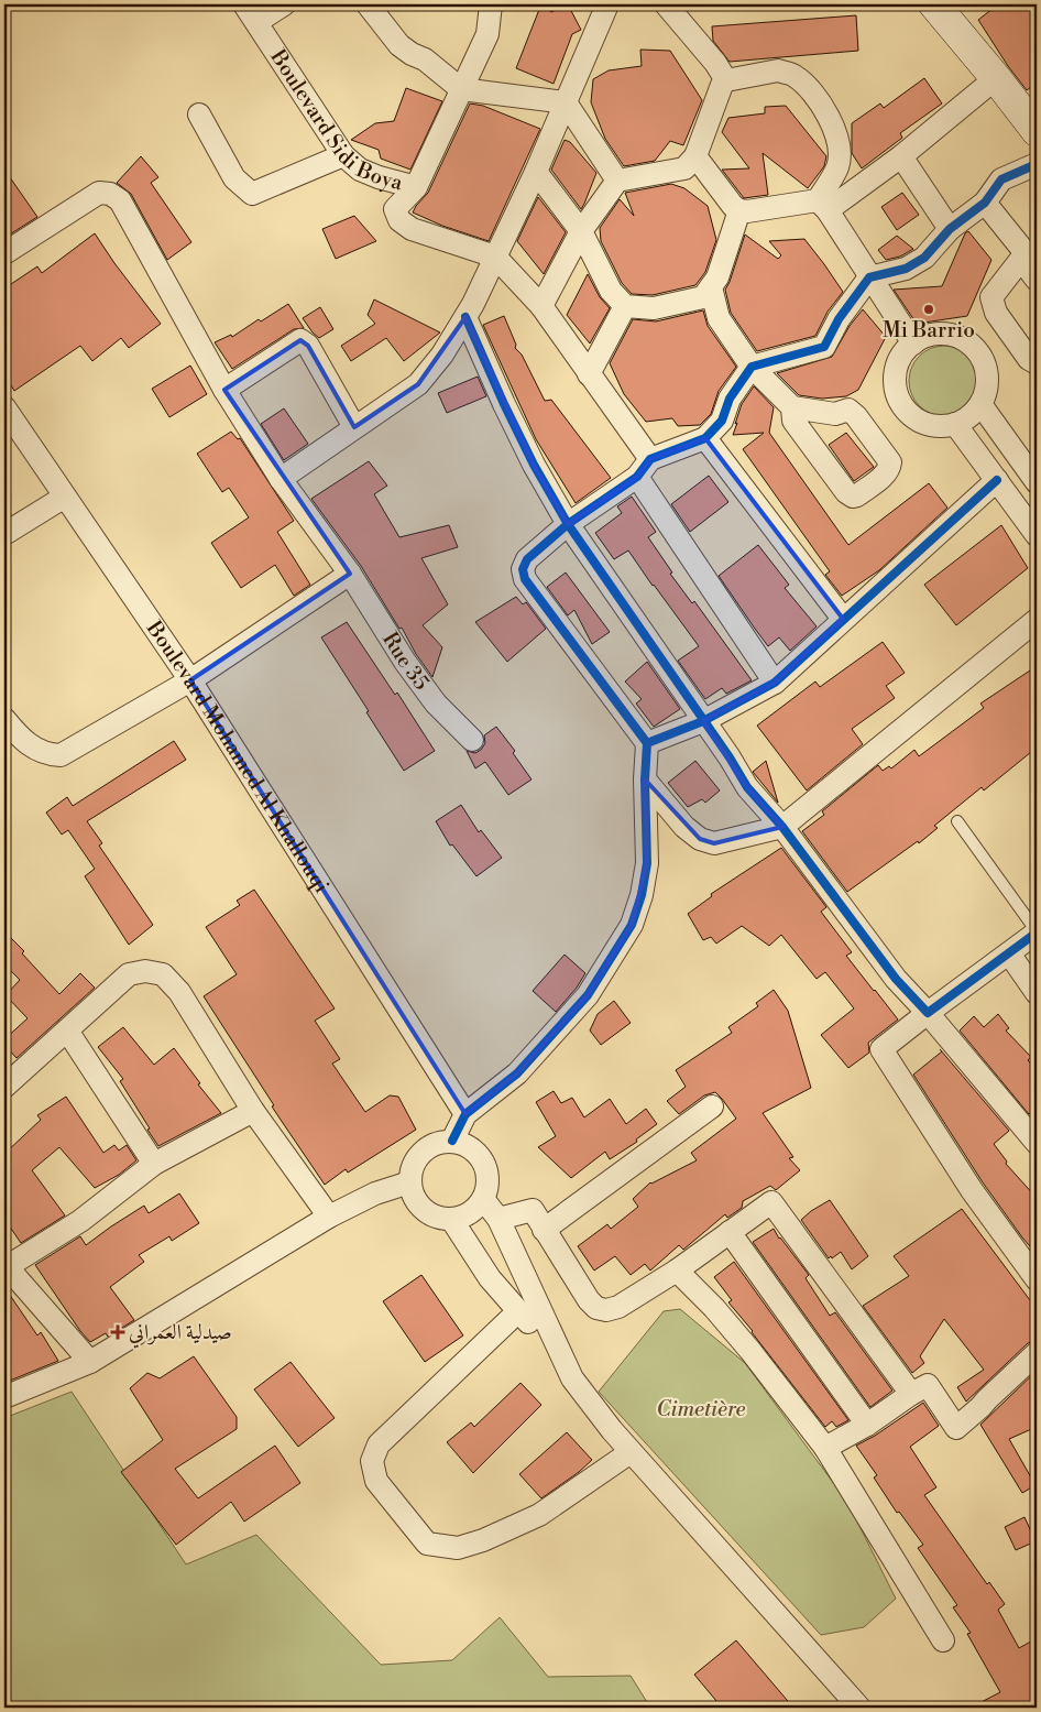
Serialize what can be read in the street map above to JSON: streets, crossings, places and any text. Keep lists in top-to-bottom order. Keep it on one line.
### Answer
{"streets":{"street":["Boulevard Sidi Boya","Rue 35","Boulevard Mohamed Al Khallouqi"]},"parks":["Cimetière"],"places":{"other":["Mi Barrio"],"health":["صيدلية العمراني"]}}
